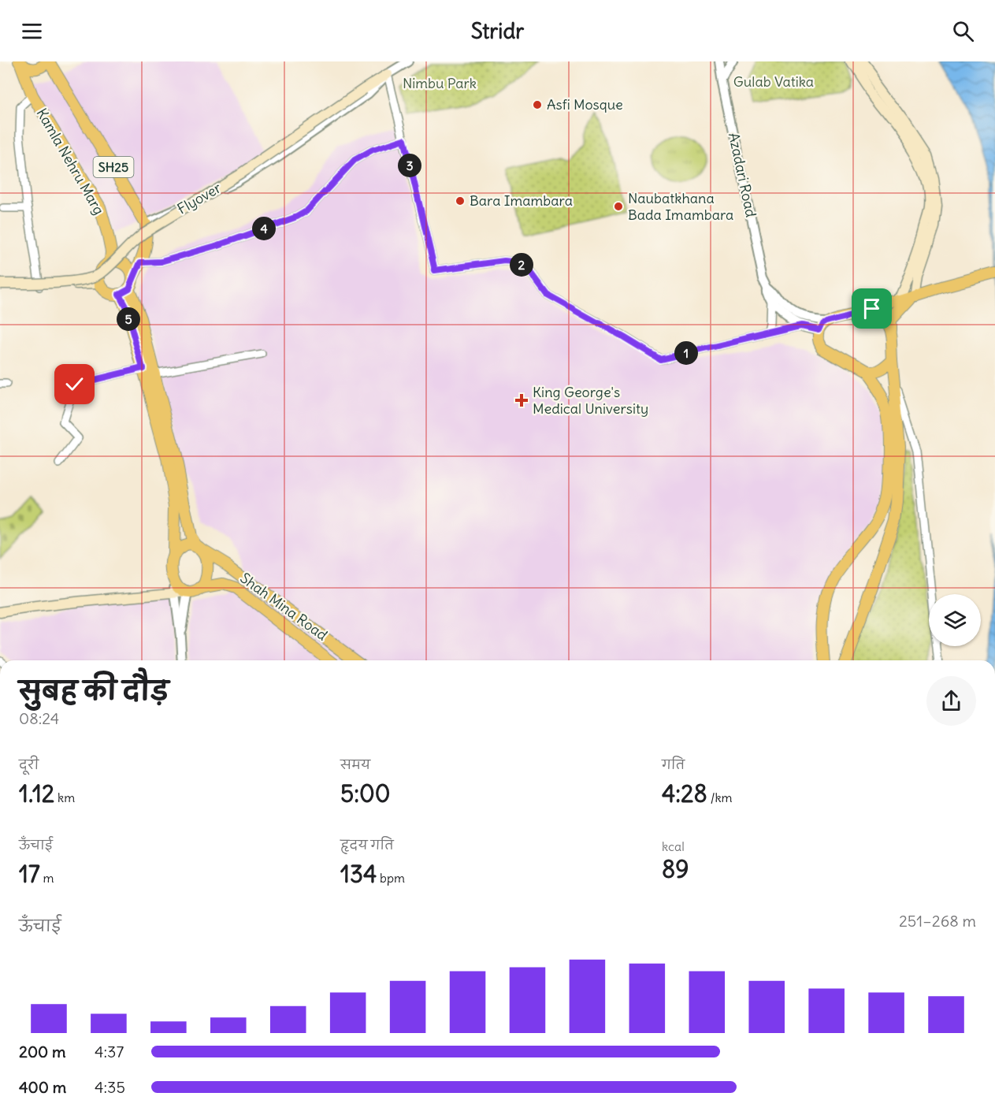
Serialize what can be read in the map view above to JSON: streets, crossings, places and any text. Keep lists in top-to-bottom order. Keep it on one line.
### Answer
{"streets":{"main road":["Kamla Nehru Marg","SH25","Flyover","Shah Mina Road"],"street":["Azadari Road"]},"crossings":[["Kamla Nehru Marg","SH25"]],"parks":["Gulab Vatika","Nimbu Park"],"places":{"other":["Asfi Mosque","Bara Imambara","Naubatkhana Bada Imambara"],"health":["King George's Medical University"]},"page":{"header":"Stridr","pins":["3","4","2","5","1"],"heading":["सुबह की दौड़","08:24"],"stats":[["दूरी","1.12 km"],["समय","5:00"],["गति","4:28 /km"],["ऊँचाई","17 m"],["हृदय गति","134 bpm"],["kcal","89"]],"chart":["ऊँचाई","251–268 m"],"list":[{"name":"200 m","note":"4:37"},{"name":"400 m","note":"4:35"}]}}
